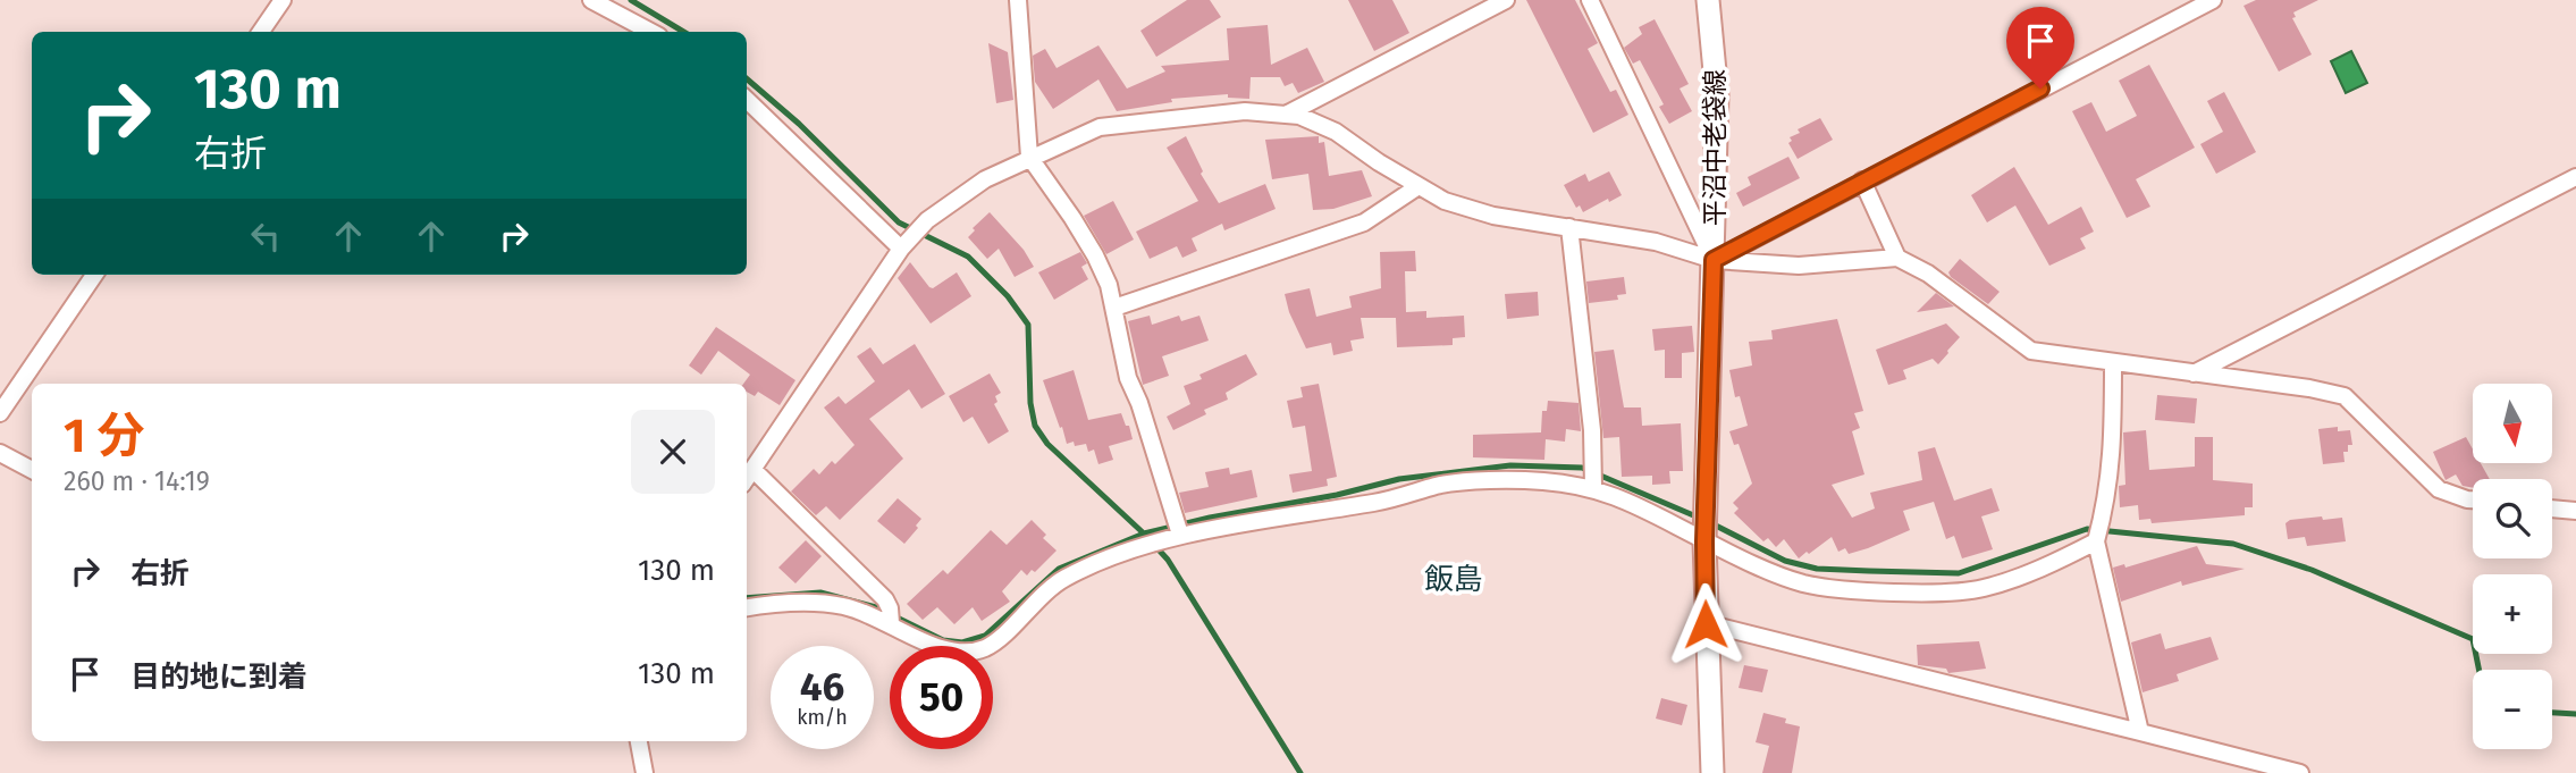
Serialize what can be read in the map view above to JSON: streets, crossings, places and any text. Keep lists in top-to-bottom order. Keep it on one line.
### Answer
{"streets":{"main road":["平沼中老袋線"]},"districts":["飯島"],"north":"bottom","page":{"turn":["130 m","右折"],"map_buttons":["+","−"],"heading":["1 分","260 m · 14:19"],"list":[{"name":"右折","value":"130 m"},{"name":"目的地に到着","value":"130 m"}],"speed":"46 km/h","limit":"50"}}
